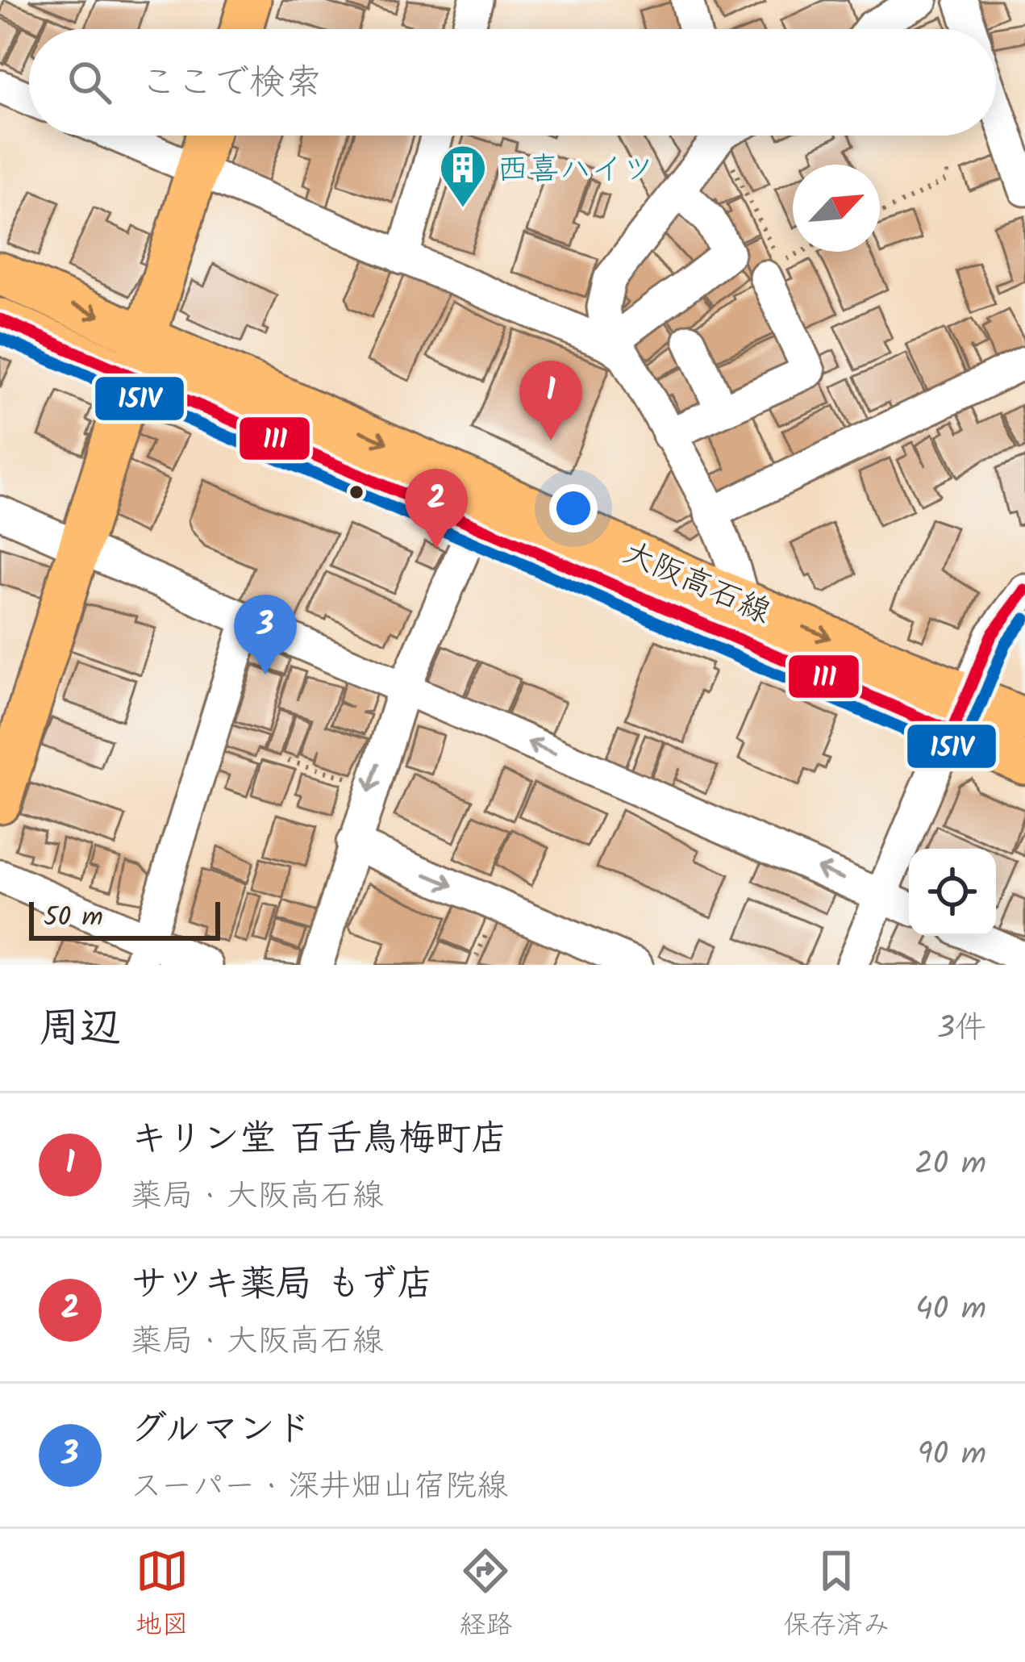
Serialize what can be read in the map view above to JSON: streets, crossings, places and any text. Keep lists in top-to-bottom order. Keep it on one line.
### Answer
{"streets":{"main road":["大阪高石線"]},"places":{"building":["西喜ハイツ"]},"lines":["transit line 111","transit line 151V"],"scale_bar":"50 m","north":"top right","page":{"search":"ここで検索","pins":["1","2","3"],"scale":"50 m","heading":["周辺","3件"],"list":[{"mark":"1","name":"キリン堂 百舌鳥梅町店","note":"薬局 · 大阪高石線","value":"20 m"},{"mark":"2","name":"サツキ薬局 もず店","note":"薬局 · 大阪高石線","value":"40 m"},{"mark":"3","name":"グルマンド","note":"スーパー · 深井畑山宿院線","value":"90 m"}],"nav":["地図","経路","保存済み"]}}
